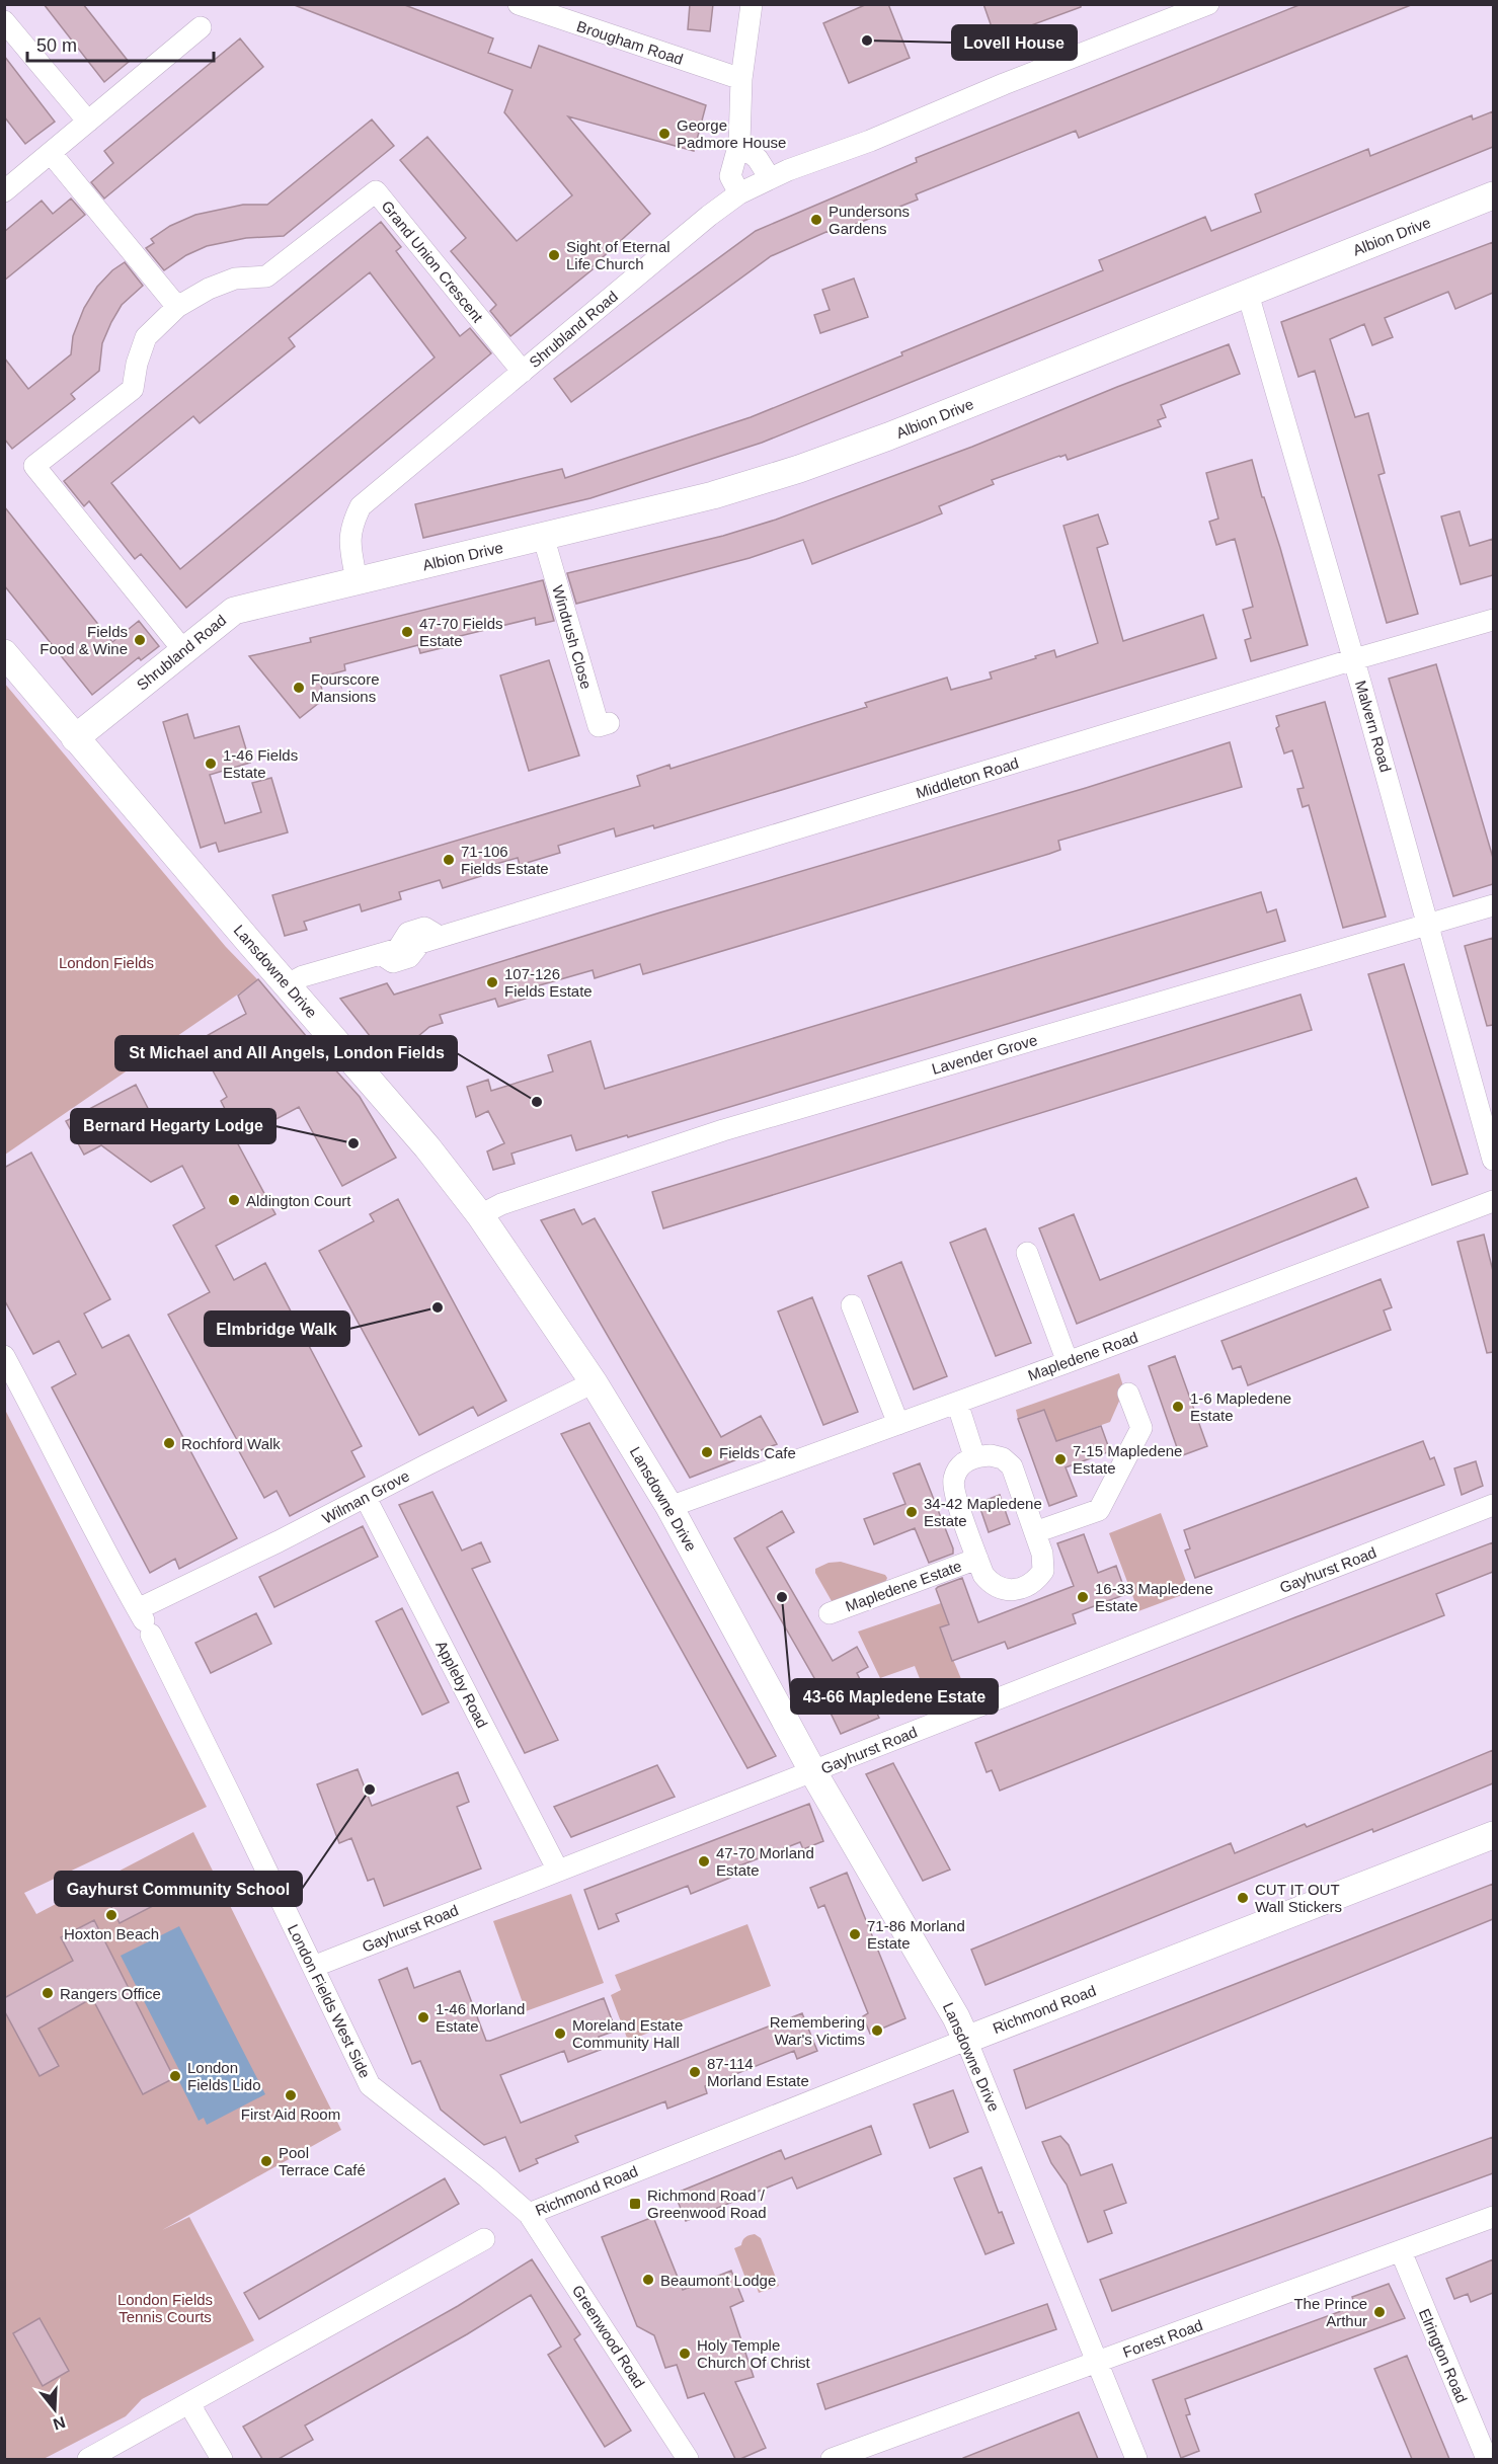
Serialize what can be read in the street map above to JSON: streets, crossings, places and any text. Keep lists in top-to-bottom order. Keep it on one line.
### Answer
{"streets":{"street":["Brougham Road","Albion Drive","Grand Union Crescent","Shrubland Road","Windrush Close","Malvern Road","Middleton Road","Lansdowne Drive","Lavender Grove","Mapledene Road","Wilman Grove","Gayhurst Road","Mapledene Estate","Appleby Road","London Fields West Side","Richmond Road","Greenwood Road","Forest Road","Elrington Road"]},"crossings":[["Albion Drive","Shrubland Road"],["Albion Drive","Windrush Close"],["Albion Drive","Malvern Road"],["Grand Union Crescent","Shrubland Road"],["Shrubland Road","Lansdowne Drive"],["Malvern Road","Middleton Road"],["Malvern Road","Lavender Grove"],["Middleton Road","Lansdowne Drive"],["Lansdowne Drive","Lavender Grove"],["Lansdowne Drive","Mapledene Road"],["Lansdowne Drive","Wilman Grove"],["Lansdowne Drive","Gayhurst Road"],["Lansdowne Drive","Richmond Road"],["Lansdowne Drive","Forest Road"],["Wilman Grove","Appleby Road"],["Wilman Grove","London Fields West Side"],["Gayhurst Road","Appleby Road"],["Gayhurst Road","London Fields West Side"],["London Fields West Side","Richmond Road"],["London Fields West Side","Greenwood Road"],["Richmond Road","Greenwood Road"],["Forest Road","Elrington Road"]],"parks":["London Fields","London Fields Tennis Courts"],"places":{"other":["Lovell House","George Padmore House","Pundersons Gardens","Sight of Eternal Life Church","47-70 Fields Estate","Fields Food & Wine","Fourscore Mansions","1-46 Fields Estate","71-106 Fields Estate","107-126 Fields Estate","St Michael and All Angels, London Fields","Bernard Hegarty Lodge","Aldington Court","Elmbridge Walk","1-6 Mapledene Estate","Rochford Walk","Fields Cafe","7-15 Mapledene Estate","34-42 Mapledene Estate","43-66 Mapledene Estate","16-33 Mapledene Estate","Gayhurst Community School","47-70 Morland Estate","CUT IT OUT Wall Stickers","Hoxton Beach","71-86 Morland Estate","Rangers Office","1-46 Morland Estate","Remembering War's Victims","Moreland Estate Community Hall","87-114 Morland Estate","London Fields Lido","First Aid Room","Pool Terrace Café","Beaumont Lodge","The Prince Arthur","Holy Temple Church Of Christ"],"transit":["Richmond Road / Greenwood Road"]},"scale_bar":"50 m","north":"bottom"}
